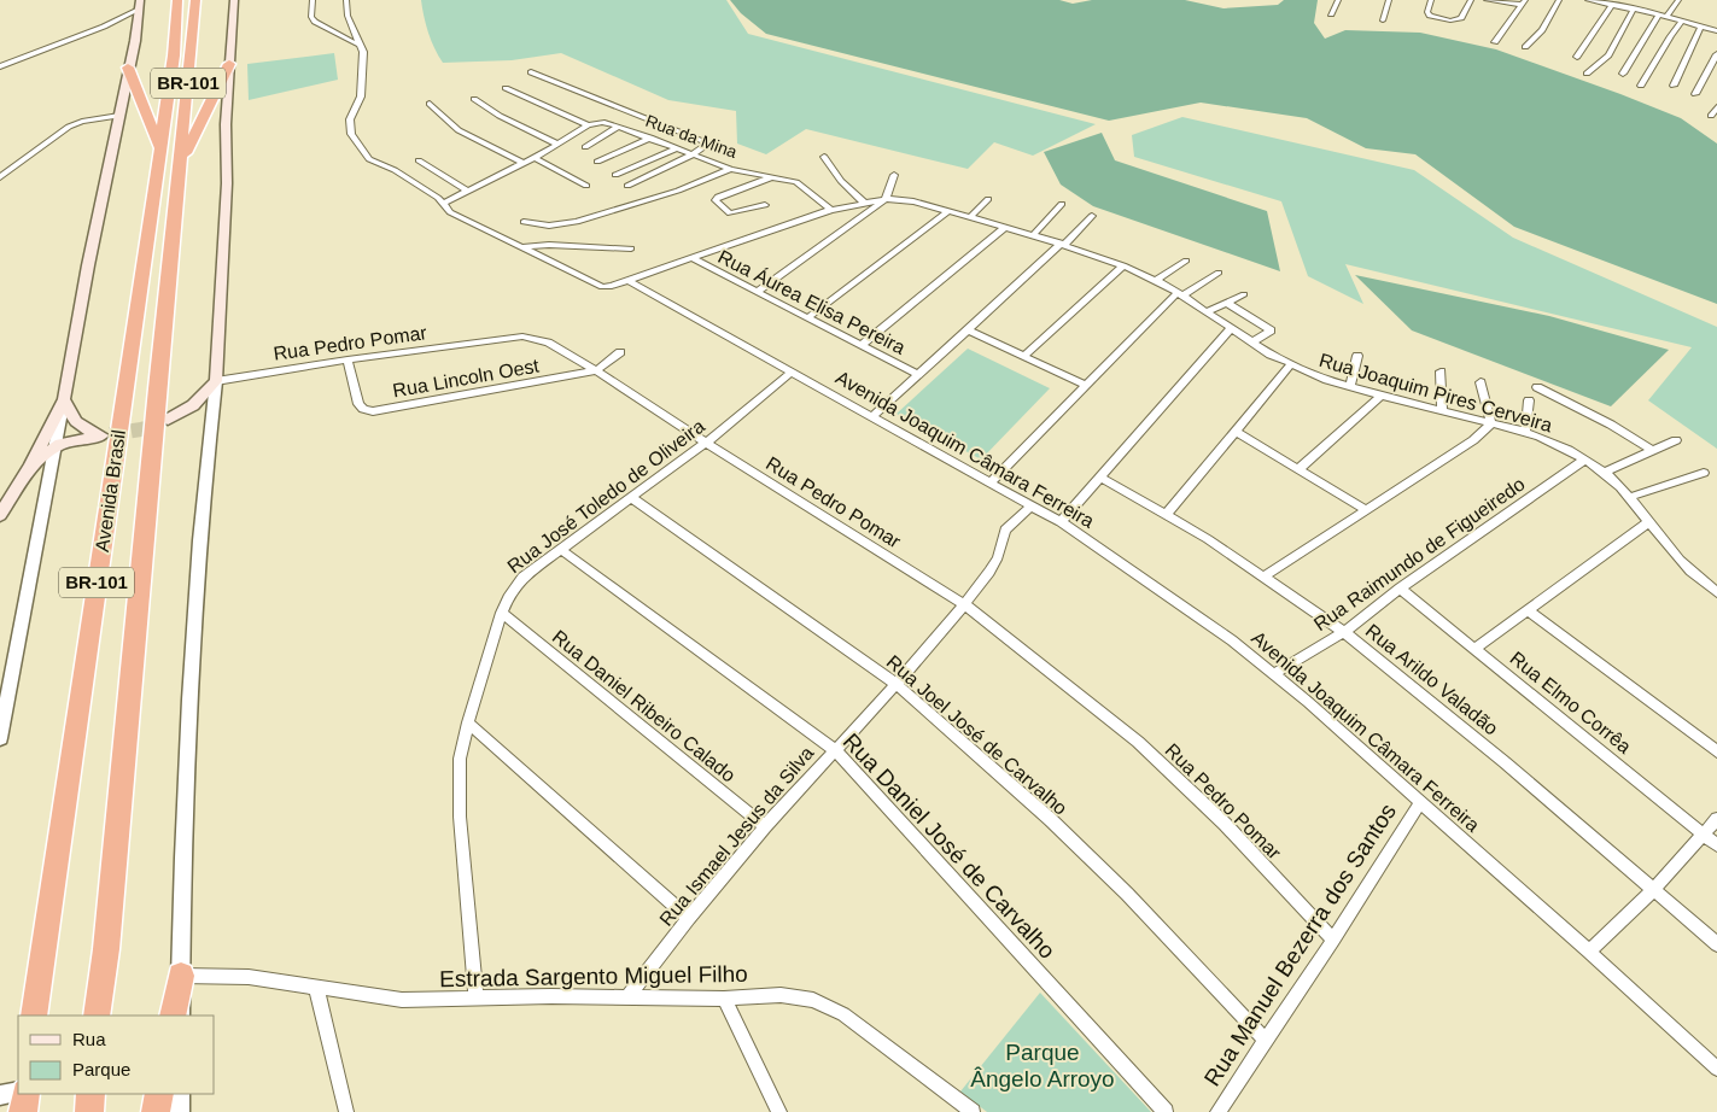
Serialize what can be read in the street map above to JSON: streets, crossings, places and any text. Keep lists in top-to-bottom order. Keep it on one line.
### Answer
{"streets":{"highway":["BR-101","Avenida Brasil"],"street":["Rua da Mina","Rua Áurea Elisa Pereira","Rua Pedro Pomar","Rua Lincoln Oest","Rua Joaquim Pires Cerveira","Avenida Joaquim Câmara Ferreira","Rua José Toledo de Oliveira","Rua Raimundo de Figueiredo","Rua Arildo Valadão","Rua Elmo Corrêa","Rua Daniel Ribeiro Calado","Rua Joel José de Carvalho","Rua Ismael Jesus da Silva","Rua Daniel José de Carvalho","Rua Manuel Bezerra dos Santos","Estrada Sargento Miguel Filho"]},"crossings":[["Rua da Mina","Rua Joaquim Pires Cerveira"],["Rua Áurea Elisa Pereira","Rua Joaquim Pires Cerveira"],["Rua Pedro Pomar","Rua Lincoln Oest"],["Rua Pedro Pomar","Rua José Toledo de Oliveira"],["Rua Pedro Pomar","Rua Ismael Jesus da Silva"],["Rua Pedro Pomar","Rua Manuel Bezerra dos Santos"],["Rua Joaquim Pires Cerveira","Avenida Joaquim Câmara Ferreira"],["Rua Joaquim Pires Cerveira","Rua Raimundo de Figueiredo"],["Avenida Joaquim Câmara Ferreira","Rua José Toledo de Oliveira"],["Avenida Joaquim Câmara Ferreira","Rua Raimundo de Figueiredo"],["Avenida Joaquim Câmara Ferreira","Rua Ismael Jesus da Silva"],["Avenida Joaquim Câmara Ferreira","Rua Manuel Bezerra dos Santos"],["Rua José Toledo de Oliveira","Rua Daniel Ribeiro Calado"],["Rua José Toledo de Oliveira","Rua Joel José de Carvalho"],["Rua José Toledo de Oliveira","Rua Daniel José de Carvalho"],["Rua José Toledo de Oliveira","Estrada Sargento Miguel Filho"],["Rua Raimundo de Figueiredo","Rua Arildo Valadão"],["Rua Raimundo de Figueiredo","Rua Elmo Corrêa"],["Rua Daniel Ribeiro Calado","Rua Ismael Jesus da Silva"],["Rua Joel José de Carvalho","Rua Ismael Jesus da Silva"],["Rua Joel José de Carvalho","Rua Manuel Bezerra dos Santos"],["Rua Ismael Jesus da Silva","Rua Daniel José de Carvalho"],["Rua Ismael Jesus da Silva","Estrada Sargento Miguel Filho"]],"parks":["Parque Ângelo Arroyo"],"legend":["Rua","Parque"]}
